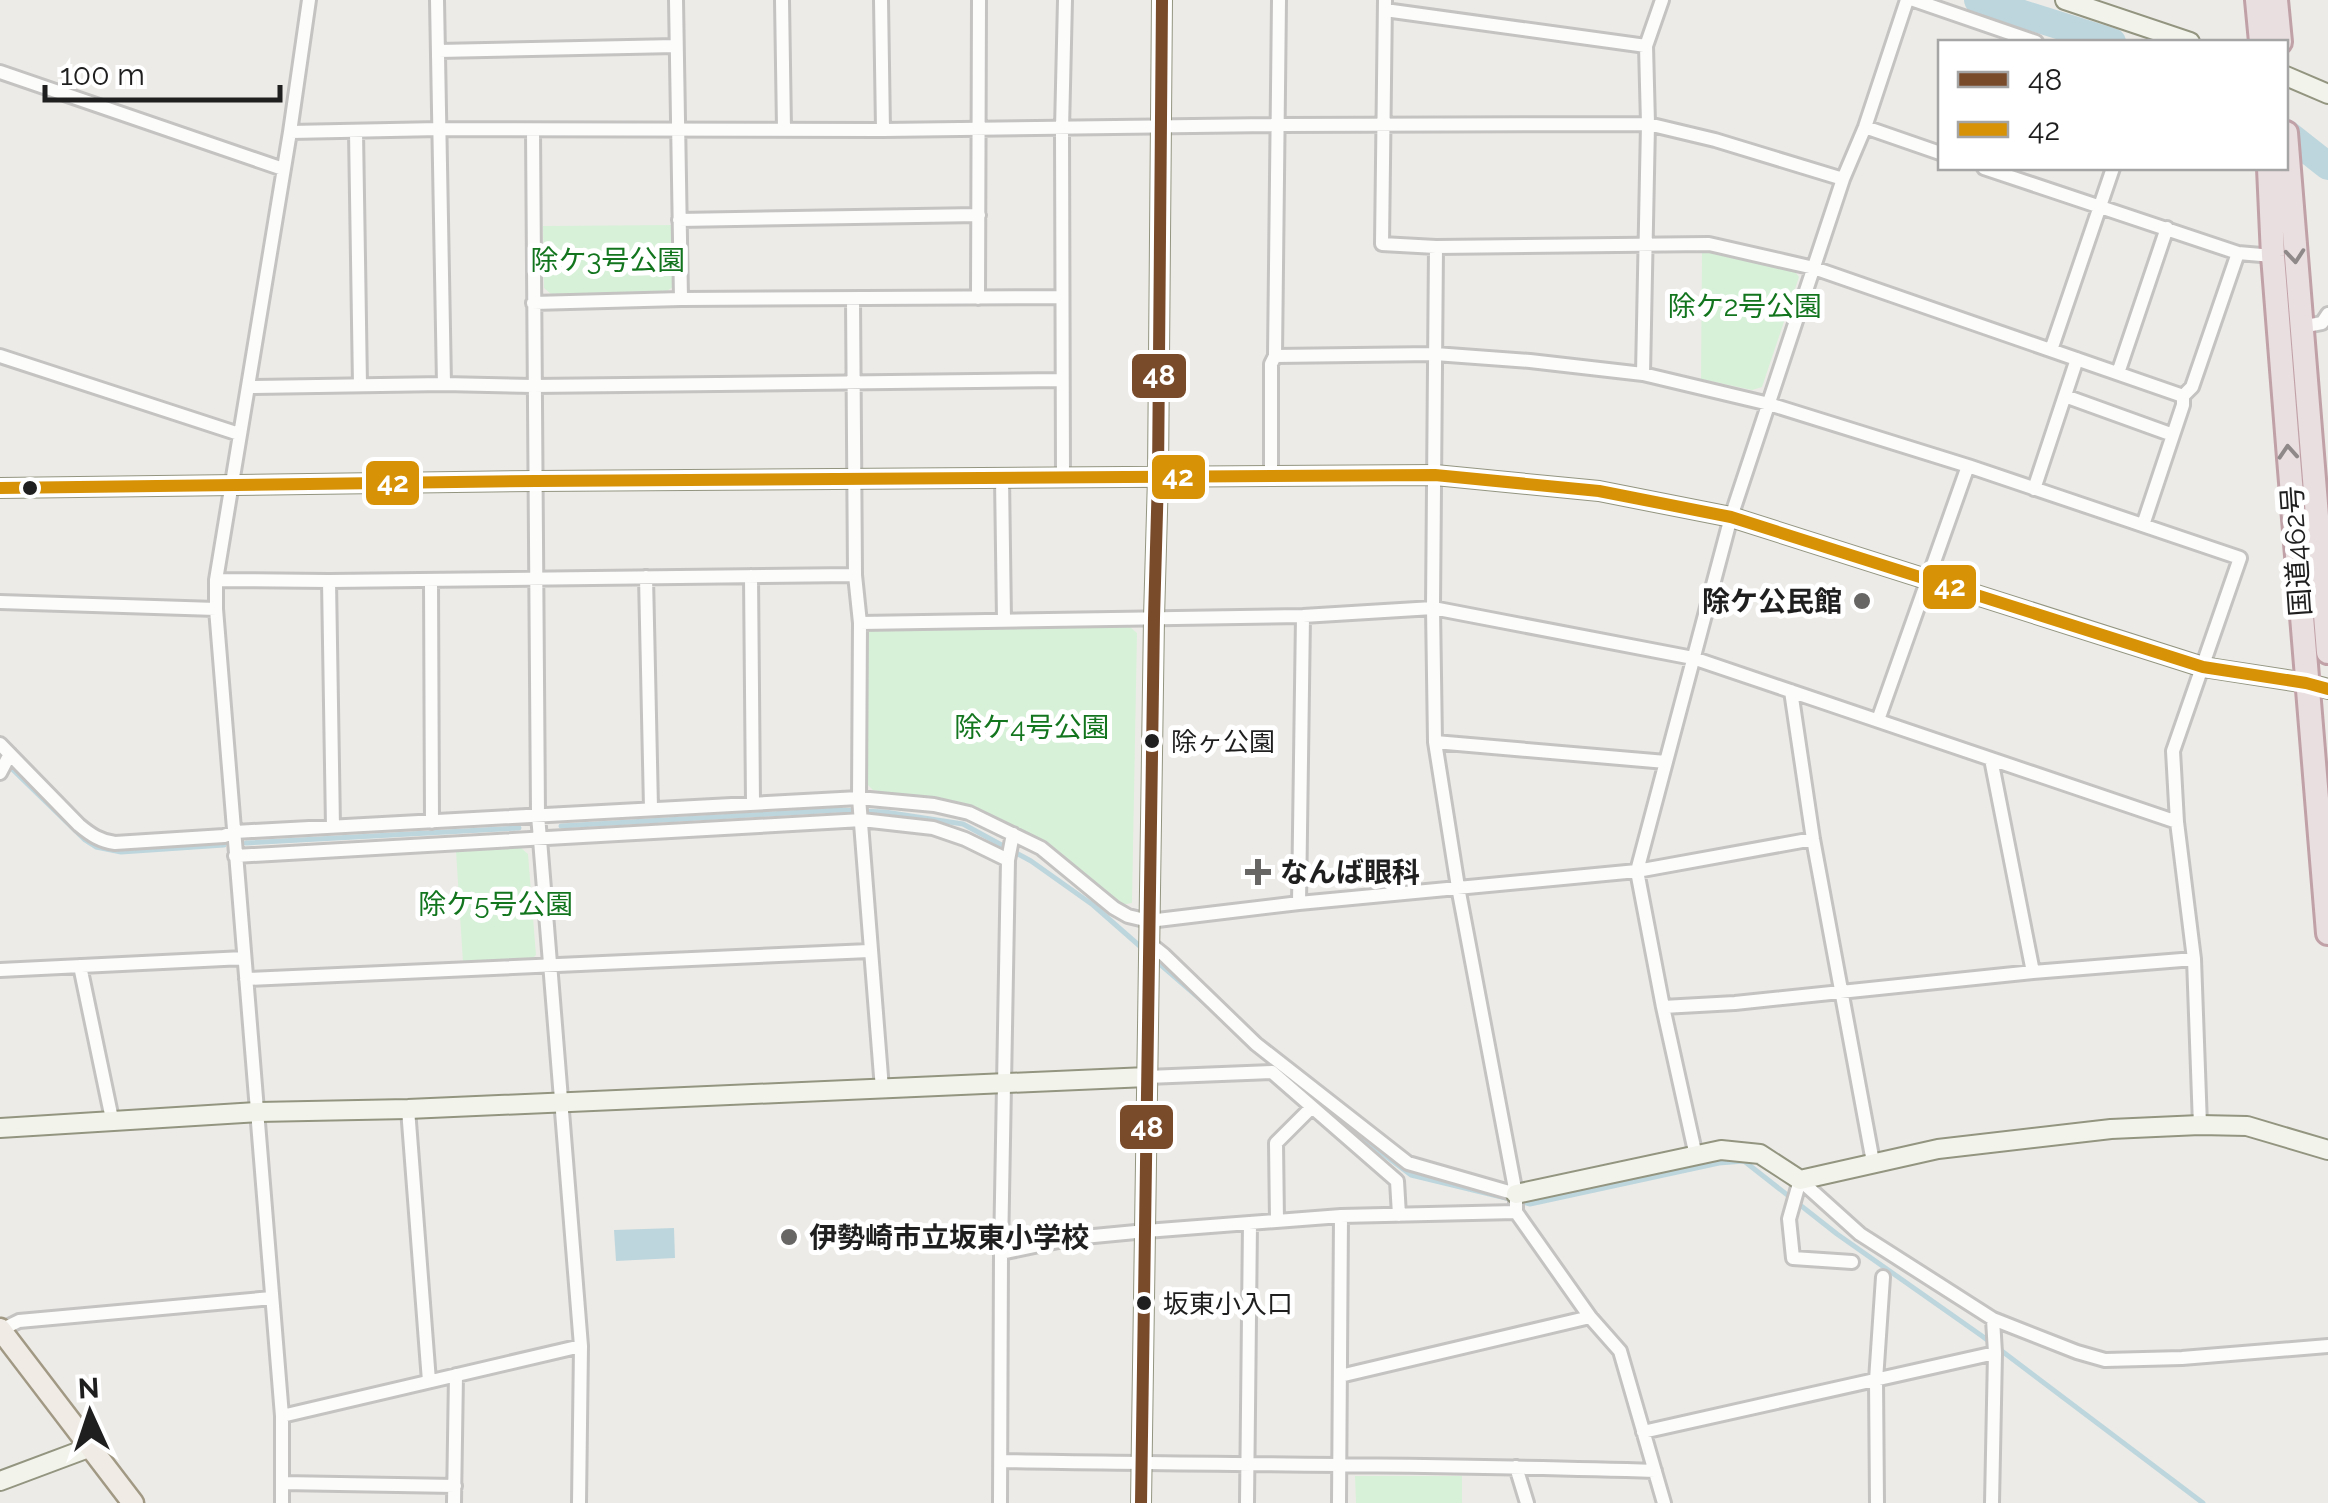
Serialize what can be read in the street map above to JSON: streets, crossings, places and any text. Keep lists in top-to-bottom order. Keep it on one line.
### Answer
{"streets":{"highway":["国道462号"]},"parks":["除ケ3号公園","除ケ2号公園","除ケ4号公園","除ケ5号公園"],"places":{"other":["除ケ公民館","除ヶ公園","伊勢崎市立坂東小学校","坂東小入口"],"health":["なんば眼科"]},"lines":["transit line 48","transit line 42"],"legend":["48","42"],"scale_bar":"100 m","north":"top"}
